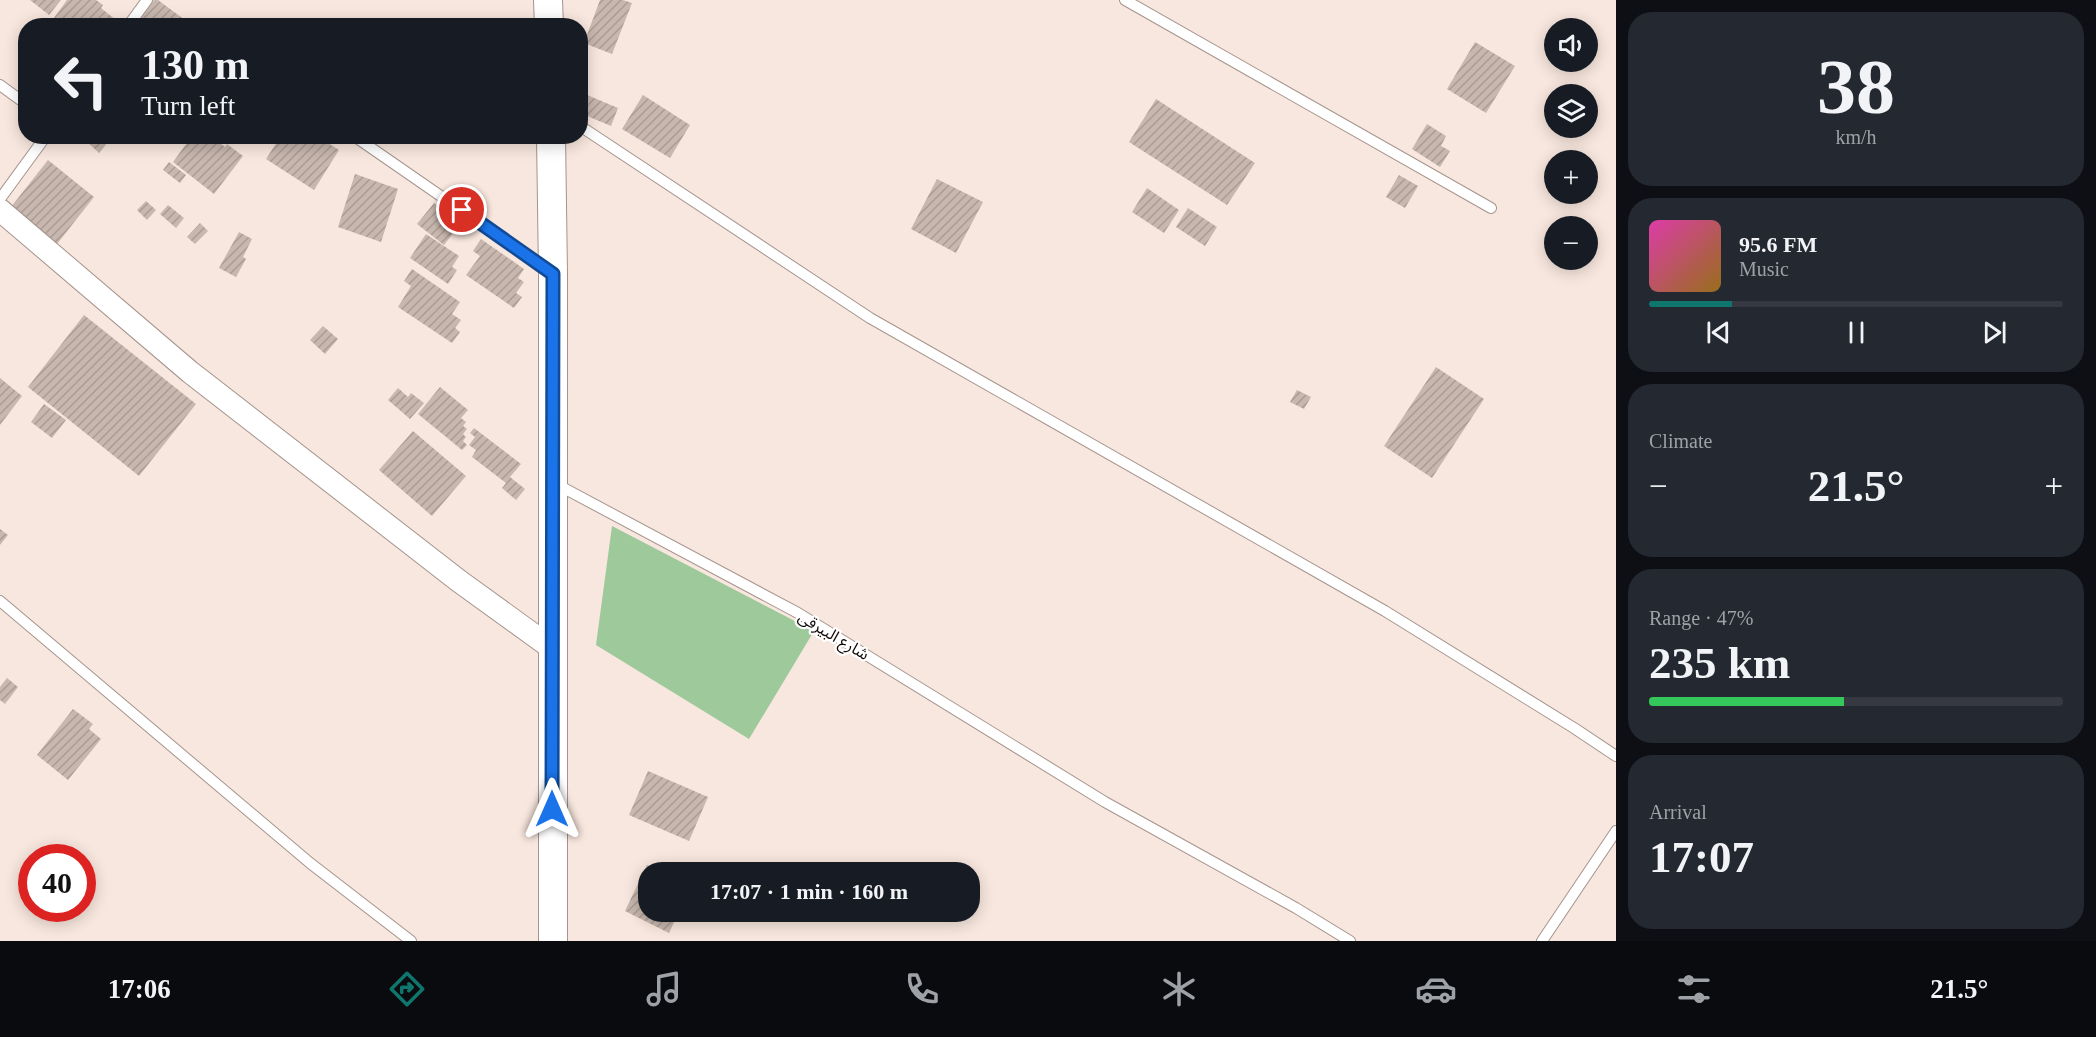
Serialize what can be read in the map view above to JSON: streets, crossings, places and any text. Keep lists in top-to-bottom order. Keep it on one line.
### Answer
{"streets":{"lane":["شارع البيرقى"]},"page":{"tile":[["38","km/h"],"Climate",["Range · 47%","235 km"],["Arrival","17:07"]],"map_buttons":["+","−"],"turn":["130 m","Turn left"],"song":["95.6 FM","Music"],"heat":["−","21.5°","+"],"limit":"40","trip":"17:07 · 1 min · 160 m","tabs":["17:06","21.5°"]}}
